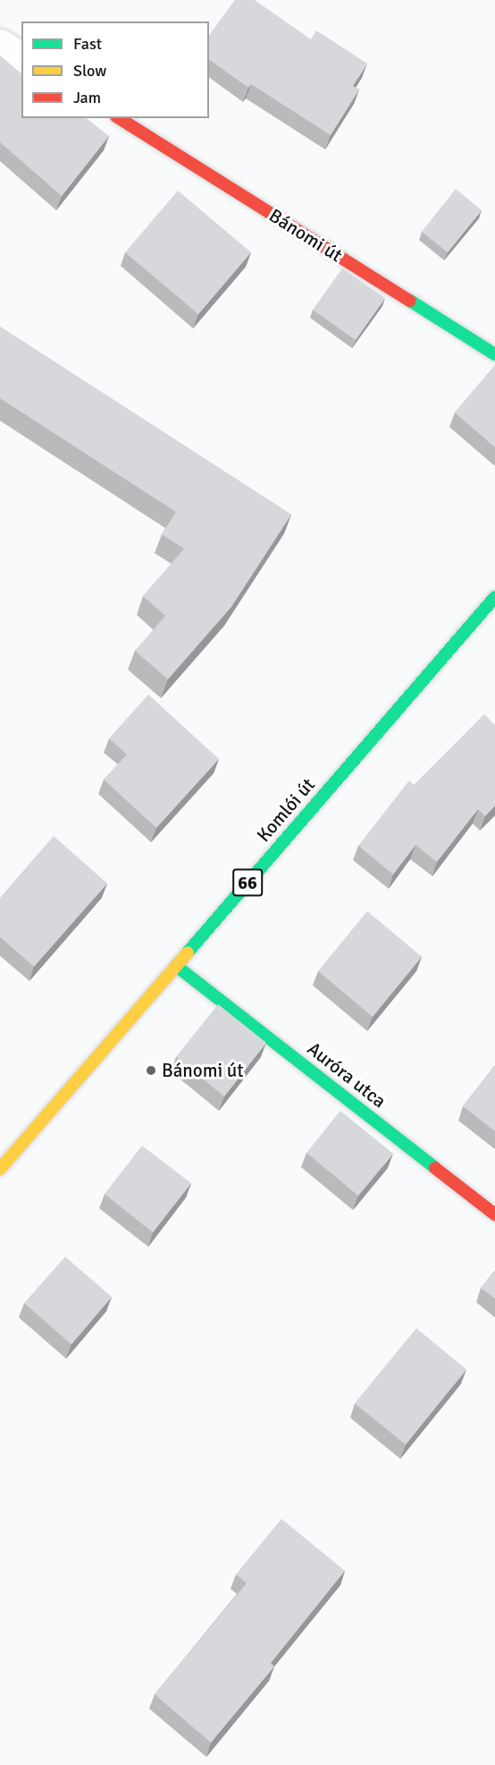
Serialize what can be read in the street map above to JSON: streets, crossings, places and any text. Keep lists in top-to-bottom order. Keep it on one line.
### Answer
{"streets":{"street":["Bánomi út","Komlói út","66","Auróra utca"]},"crossings":[["Komlói út","Auróra utca"]],"places":["Bánomi út"],"legend":["Fast","Slow","Jam"]}
